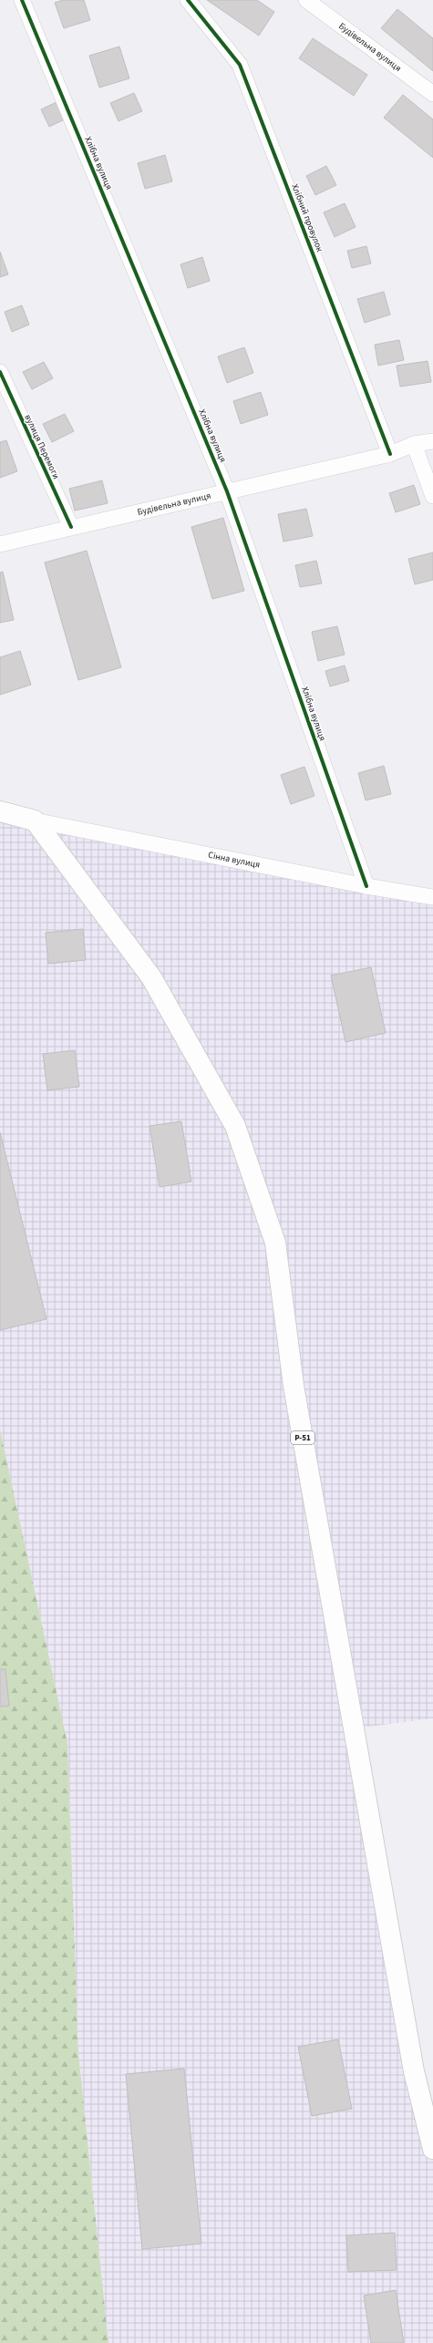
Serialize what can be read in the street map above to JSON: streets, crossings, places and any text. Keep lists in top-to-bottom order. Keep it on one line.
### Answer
{"streets":{"main road":["Р-51"],"street":["Будівельна вулиця","Хлібна вулиця","Хлібний провулок","вулиця Перемоги","Сінна вулиця"]},"crossings":[["Будівельна вулиця","Хлібна вулиця"],["Будівельна вулиця","Хлібний провулок"],["Будівельна вулиця","вулиця Перемоги"],["Хлібна вулиця","Сінна вулиця"],["Сінна вулиця","Р-51"]]}
